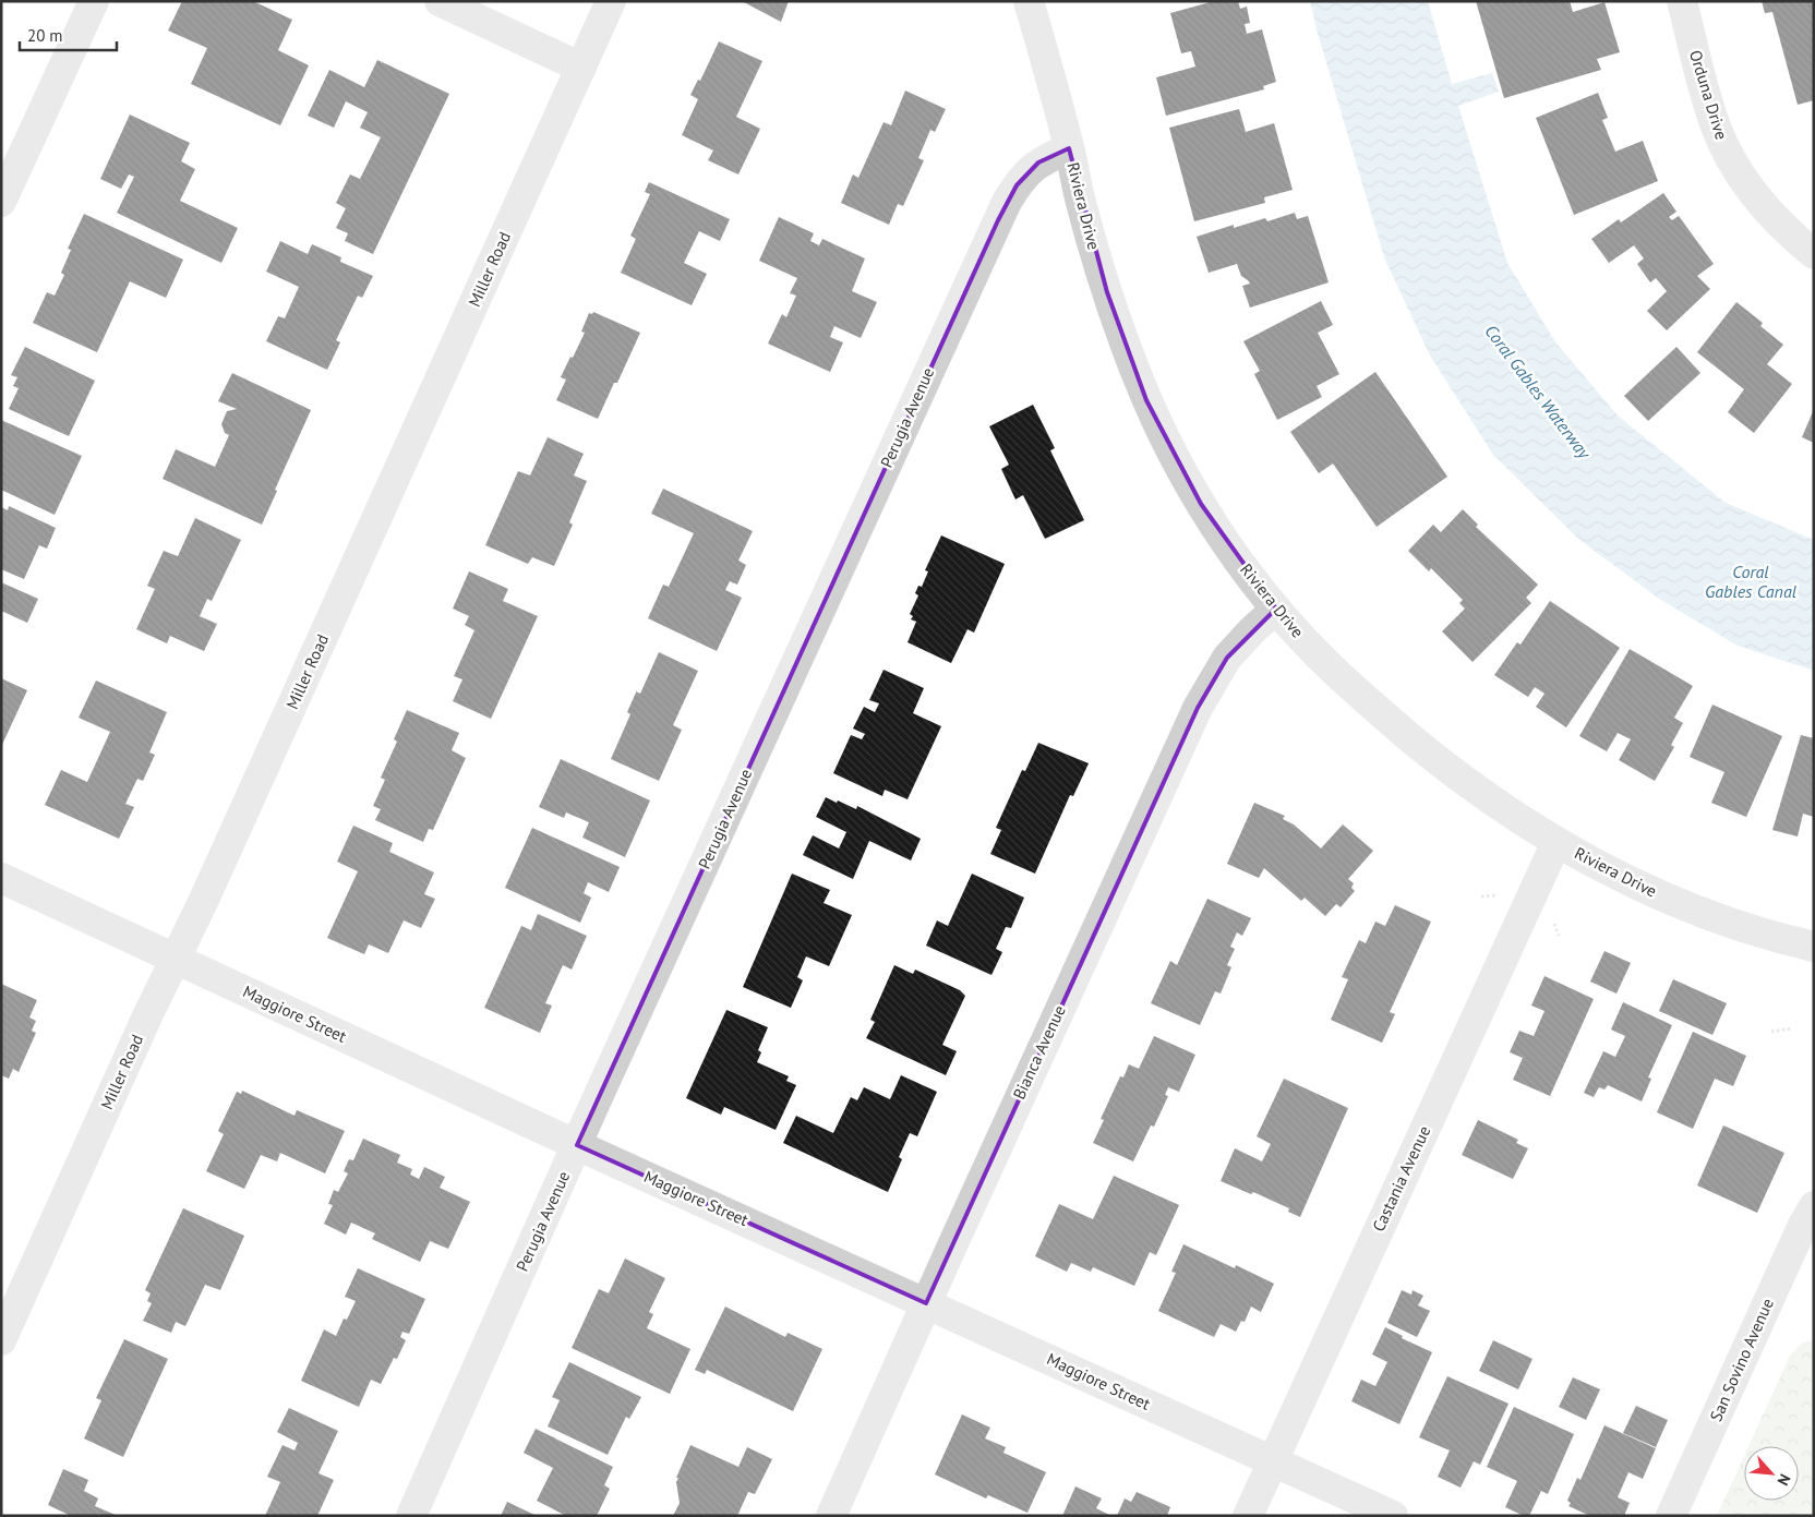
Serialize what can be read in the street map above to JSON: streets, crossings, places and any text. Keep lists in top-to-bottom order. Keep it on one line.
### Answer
{"streets":{"street":["Orduna Drive","Riviera Drive","Miller Road","Perugia Avenue","Maggiore Street","Bianca Avenue","Castania Avenue","San Sovino Avenue"]},"crossings":[["Riviera Drive","Perugia Avenue"],["Riviera Drive","Bianca Avenue"],["Riviera Drive","Castania Avenue"],["Miller Road","Maggiore Street"],["Perugia Avenue","Maggiore Street"],["Maggiore Street","Bianca Avenue"],["Maggiore Street","Castania Avenue"]],"water":["Coral Gables Waterway","Coral Gables Canal"],"scale_bar":"20 m","north":"bottom right"}
